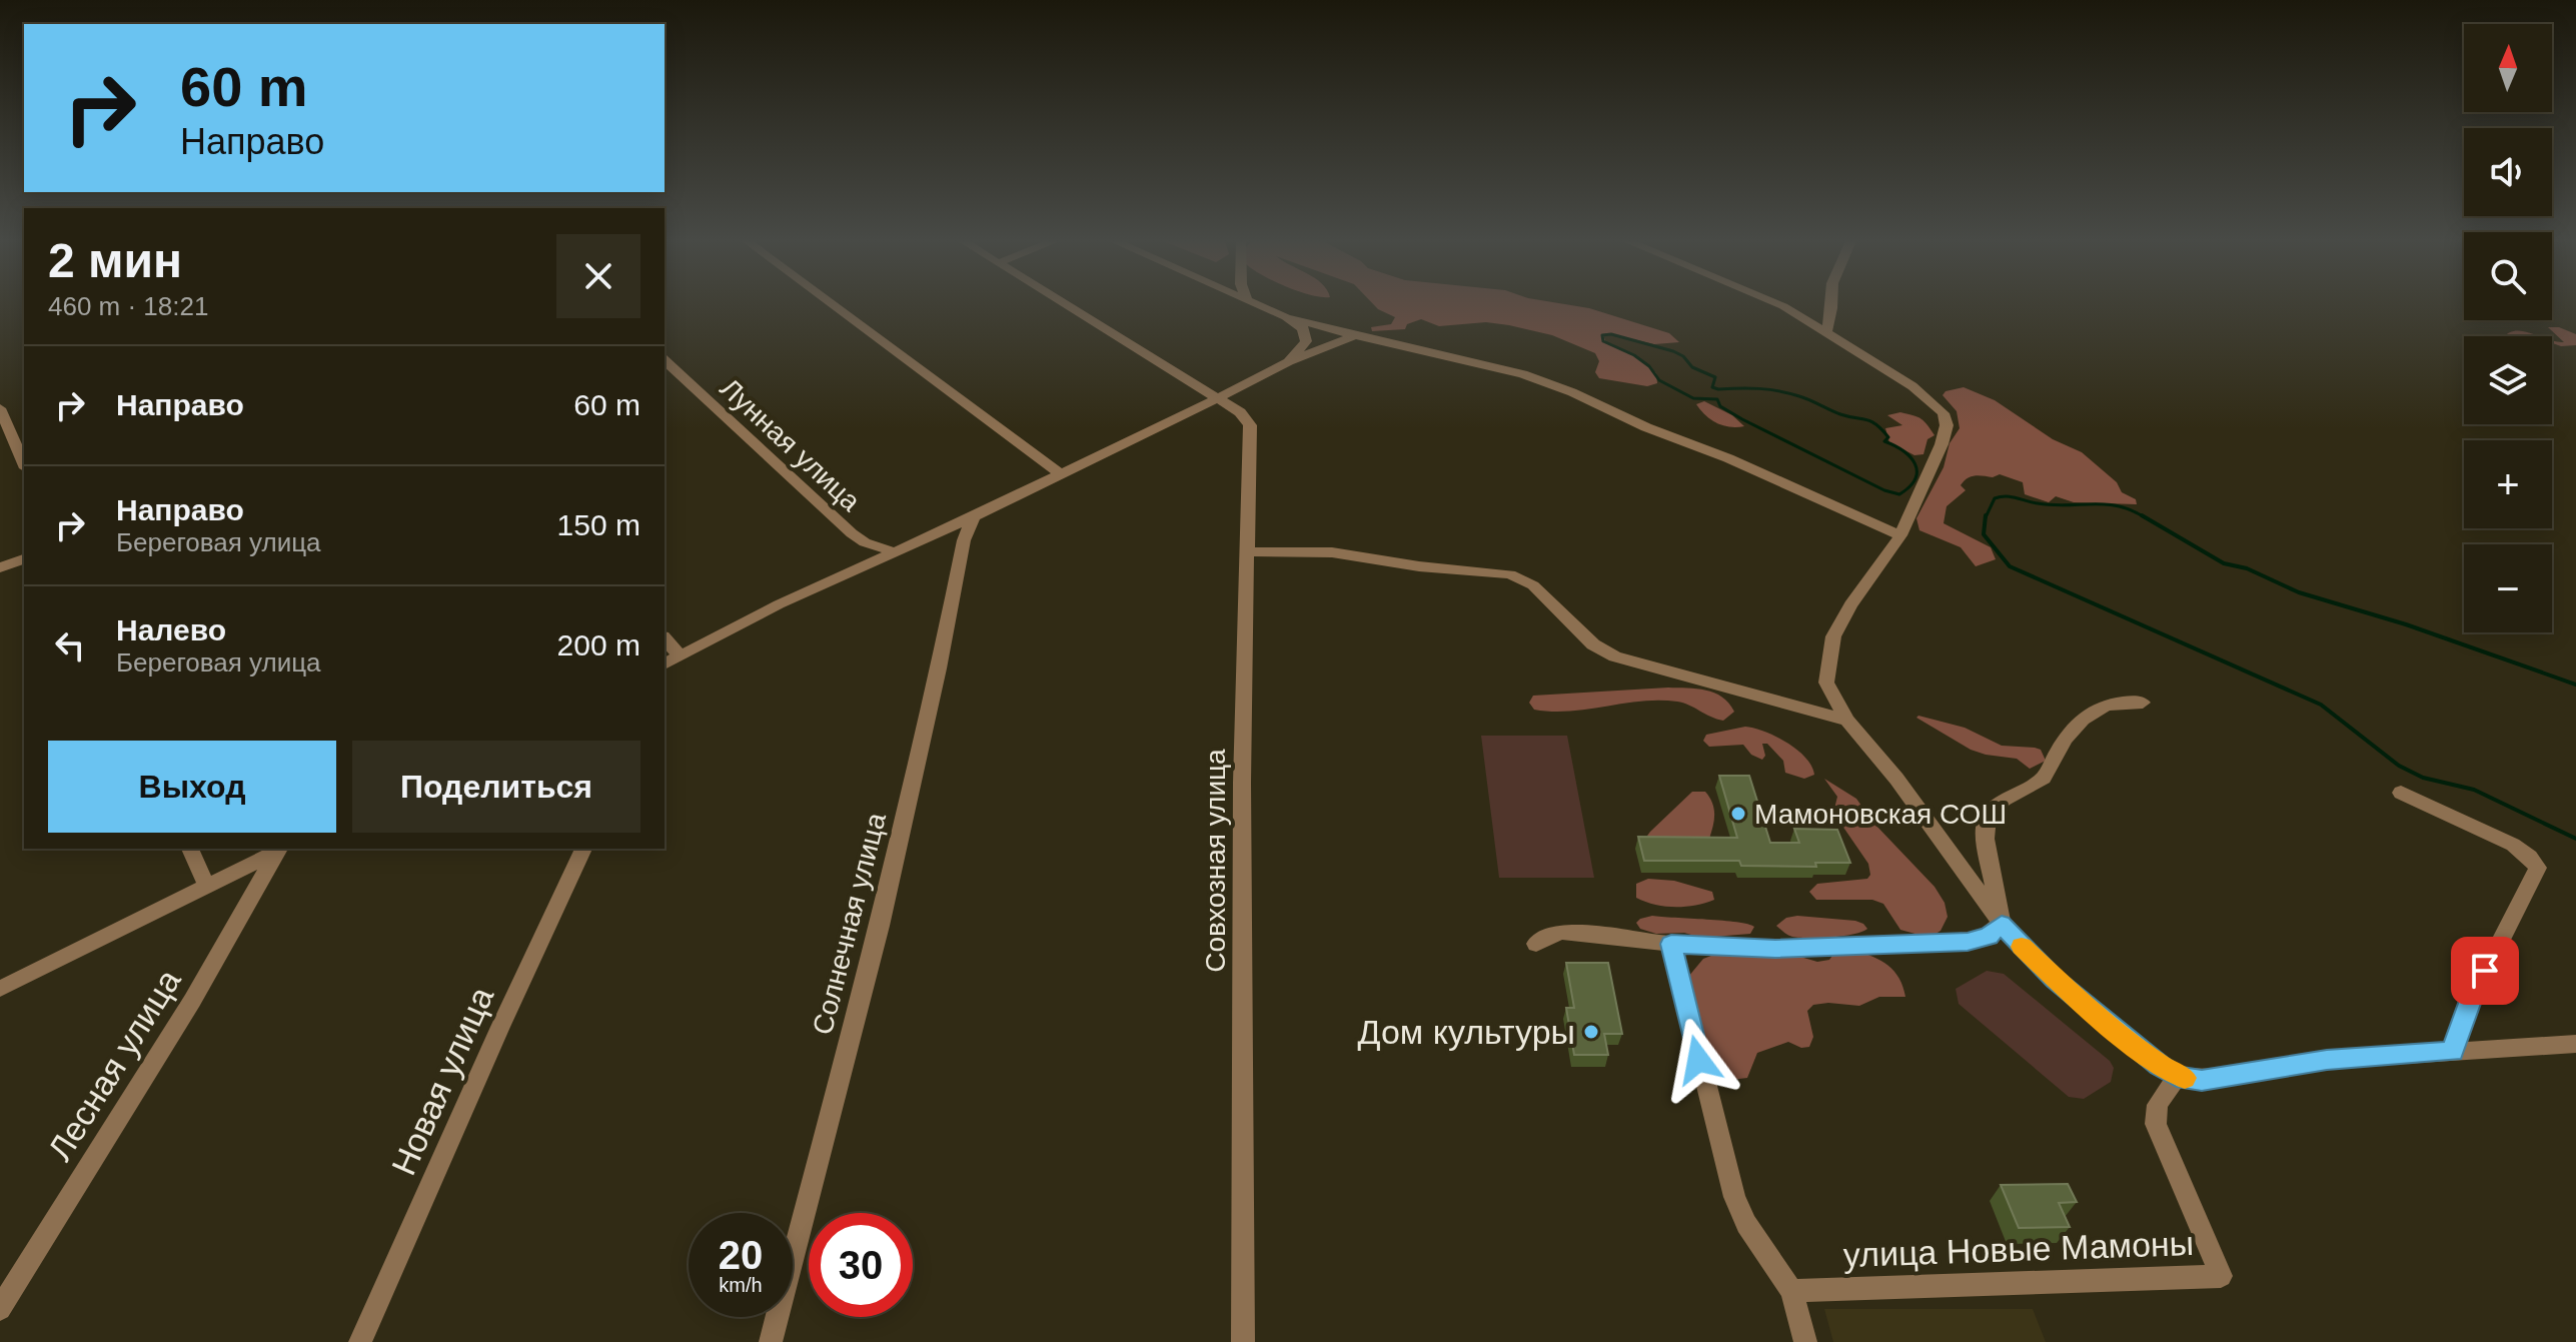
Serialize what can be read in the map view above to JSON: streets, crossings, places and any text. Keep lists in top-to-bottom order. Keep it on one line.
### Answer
{"streets":{"street":["Лунная улица","Совхозная улица","Солнечная улица","Лесная улица","Новая улица","улица Новые Мамоны"]},"places":["Мамоновская СОШ","Дом культуры"],"north":"top","page":{"map_buttons":["+","−"],"turn":["60 m","Направо"],"heading":["2 мин","460 m · 18:21"],"list":[{"name":"Направо","value":"60 m"},{"name":"Направо","note":"Береговая улица","value":"150 m"},{"name":"Налево","note":"Береговая улица","value":"200 m"}],"buttons":["Выход","Поделиться"],"speed":"20 km/h","limit":"30"}}
